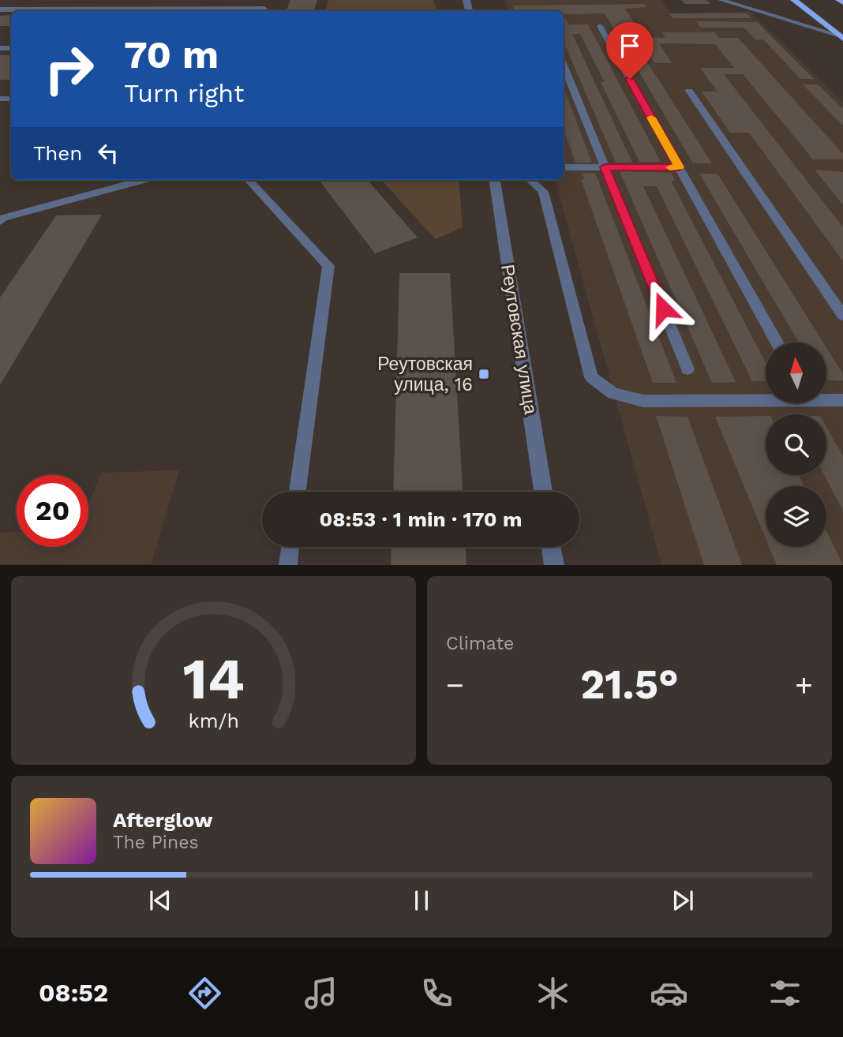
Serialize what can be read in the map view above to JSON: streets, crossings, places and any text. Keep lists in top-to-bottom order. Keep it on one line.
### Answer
{"streets":{"street":["Реутовская улица"]},"places":{"transit":["Реутовская улица, 16"]},"north":"top","page":{"turn":["70 m","Turn right"],"then":"Then","limit":"20","trip":"08:53 · 1 min · 170 m","tile":"Climate","heat":["−","21.5°","+"],"song":["Afterglow","The Pines"],"tabs":"08:52","gauge":["14","km/h"]}}
